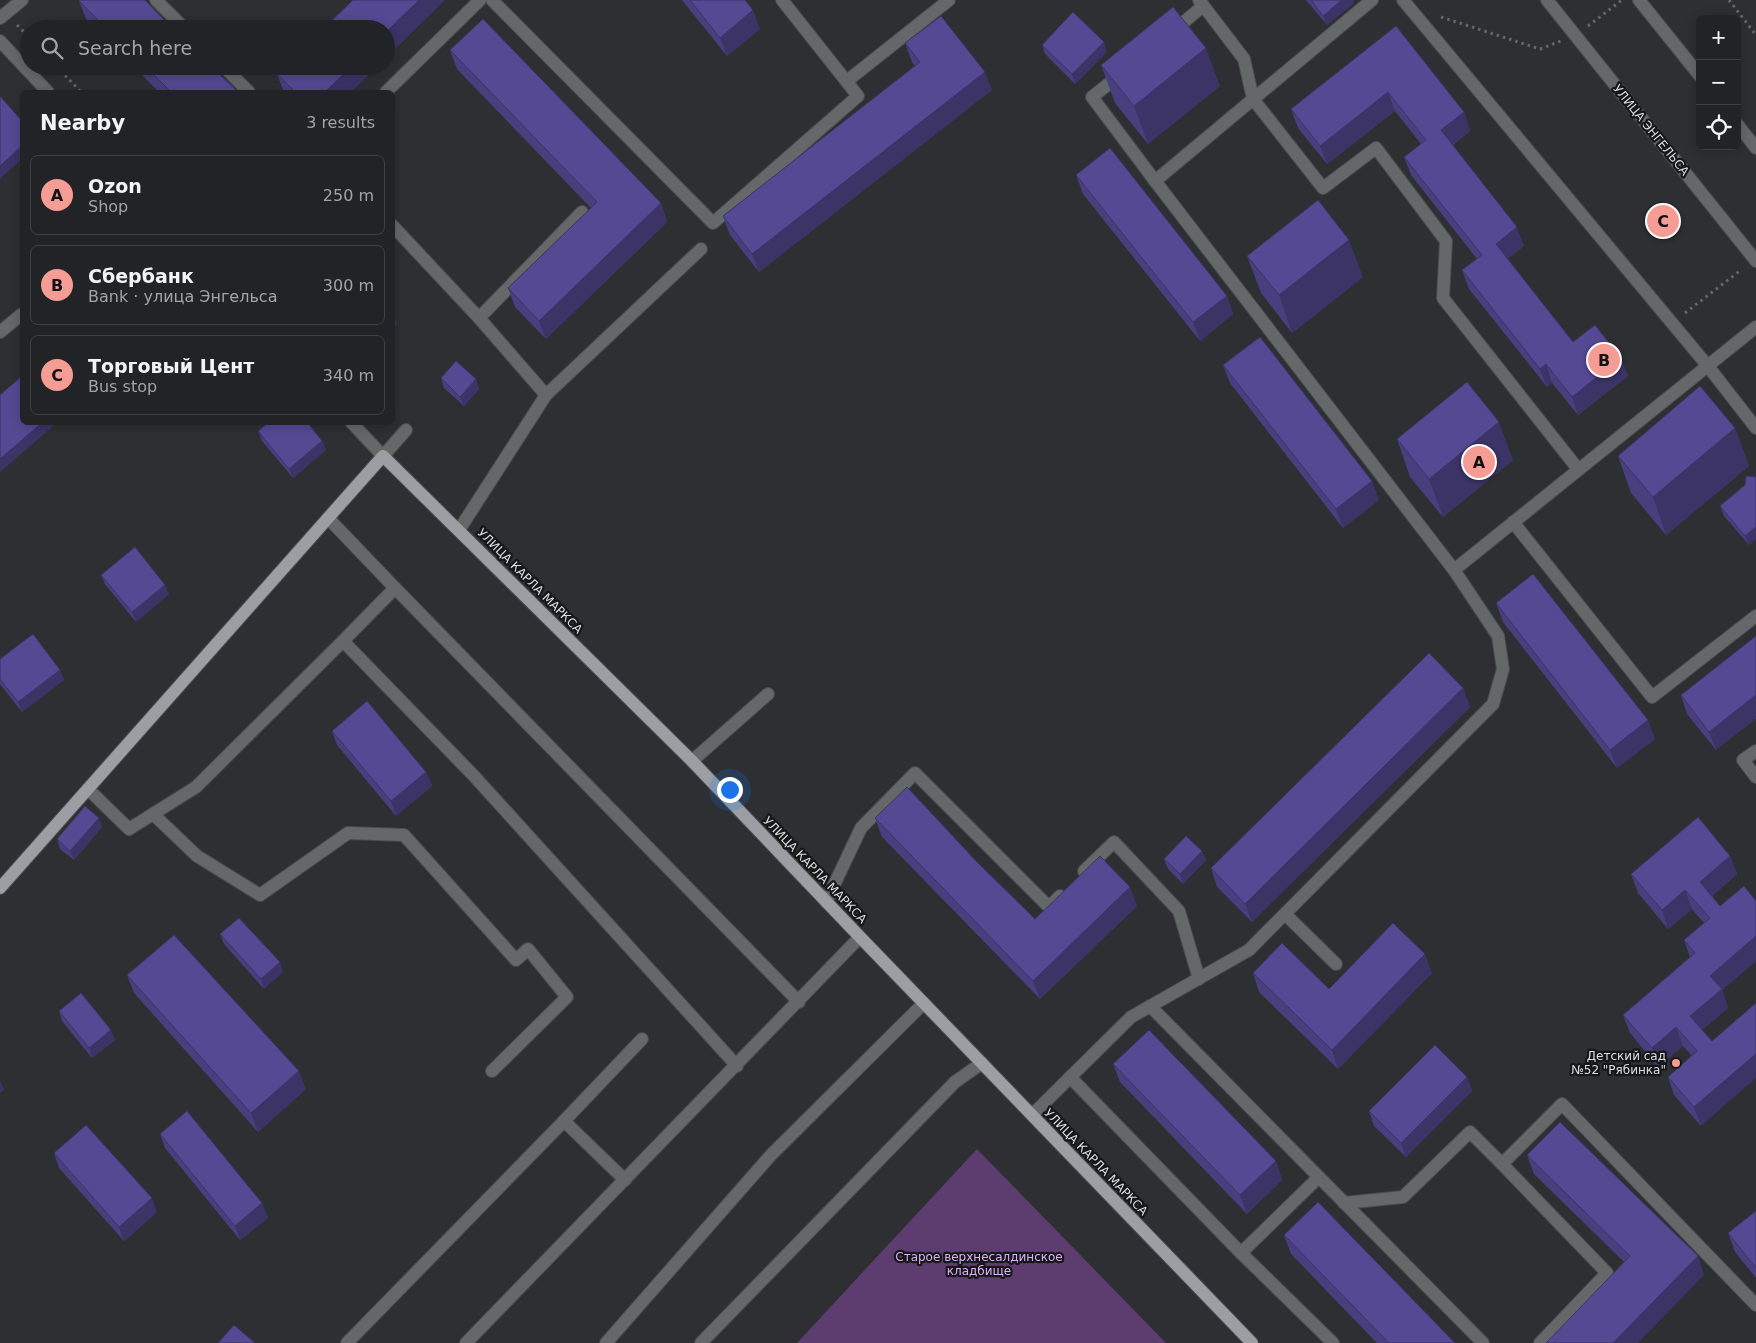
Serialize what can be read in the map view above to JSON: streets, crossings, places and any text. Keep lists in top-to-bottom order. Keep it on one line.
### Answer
{"streets":{"main road":["УЛИЦА КАРЛА МАРКСА"],"street":["УЛИЦА ЭНГЕЛЬСА"]},"parks":["Старое верхнесалдинское кладбище"],"places":["Детский сад №52 \"Рябинка\""],"page":{"map_buttons":["+","−"],"search":"Search here","heading":["Nearby","3 results"],"list":[{"mark":"A","name":"Ozon","note":"Shop","value":"250 m"},{"mark":"B","name":"Сбербанк","note":"Bank · улица Энгельса","value":"300 m"},{"mark":"C","name":"Торговый Цент","note":"Bus stop","value":"340 m"}],"pins":["C","B","A"]}}
